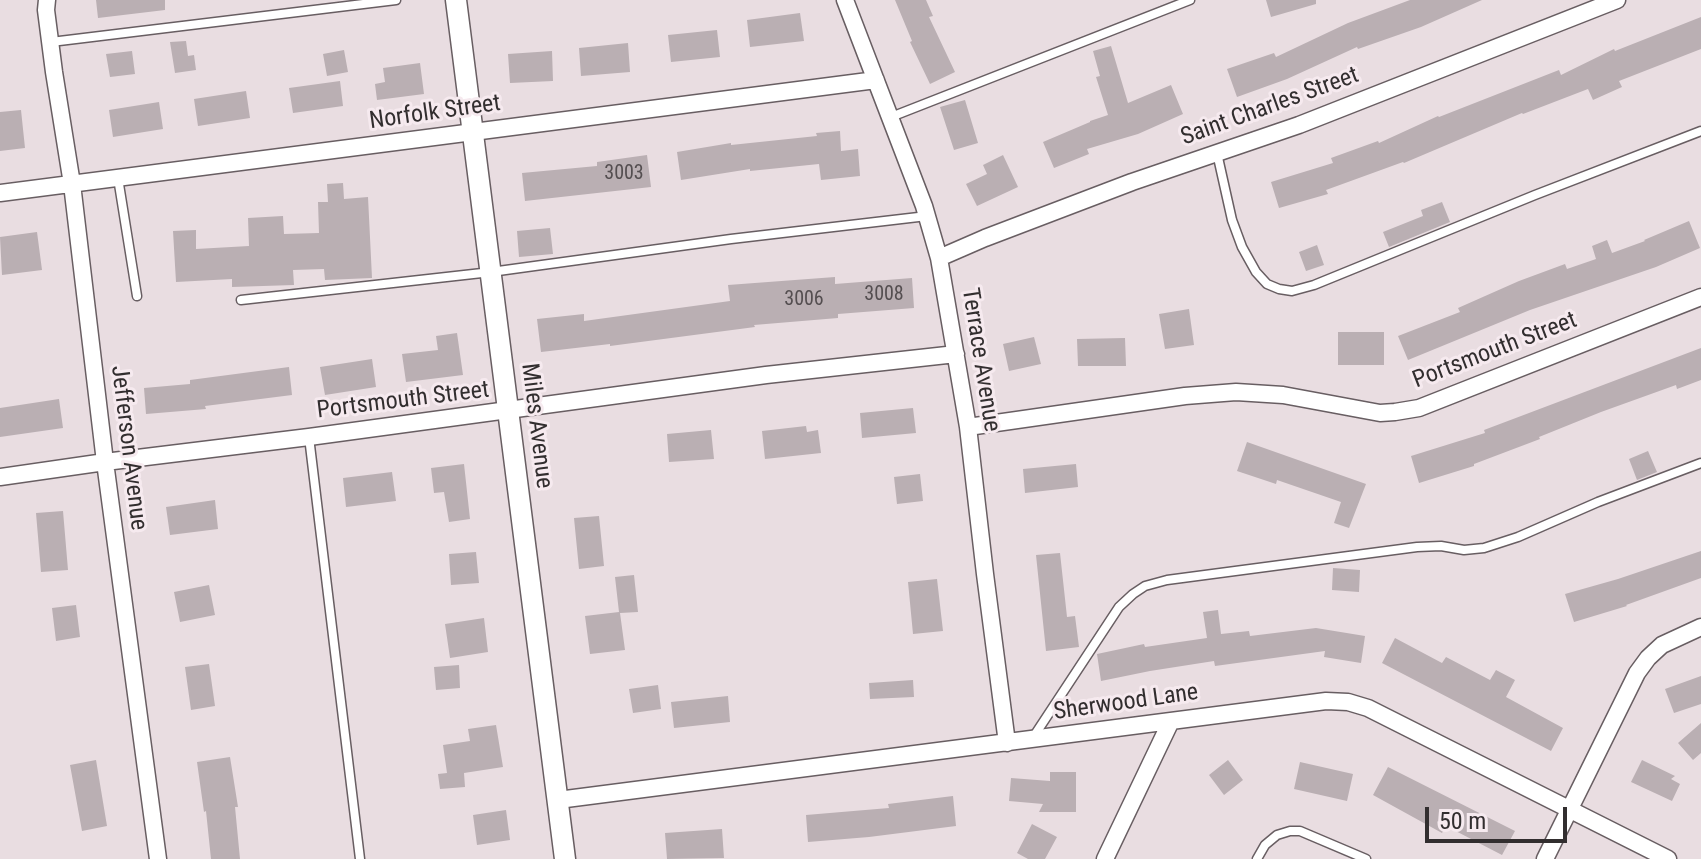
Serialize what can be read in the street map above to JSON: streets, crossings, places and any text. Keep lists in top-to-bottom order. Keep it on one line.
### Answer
{"streets":{"street":["Saint Charles Street","Norfolk Street","Portsmouth Street","Terrace Avenue","Miles Avenue","Jefferson Avenue","Sherwood Lane"]},"crossings":[["Saint Charles Street","Terrace Avenue"],["Norfolk Street","Terrace Avenue"],["Norfolk Street","Miles Avenue"],["Norfolk Street","Jefferson Avenue"],["Portsmouth Street","Terrace Avenue"],["Portsmouth Street","Miles Avenue"],["Portsmouth Street","Jefferson Avenue"],["Terrace Avenue","Sherwood Lane"],["Miles Avenue","Sherwood Lane"]],"house_numbers":["3003","3008","3006"],"scale_bar":"50 m"}
